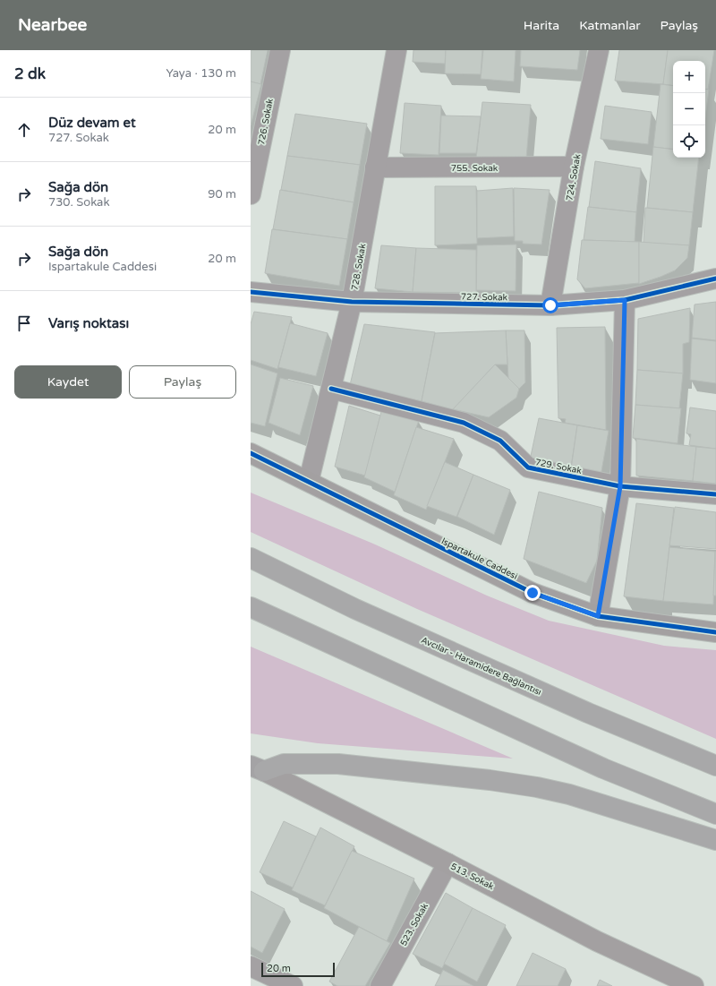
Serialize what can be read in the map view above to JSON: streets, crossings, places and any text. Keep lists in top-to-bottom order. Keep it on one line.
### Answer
{"streets":{"highway":["Avcılar - Haramidere Bağlantısı"],"street":["726. Sokak","755. Sokak","724. Sokak","728. Sokak","727. Sokak","729. Sokak","Ispartakule Caddesi","513. Sokak","523. Sokak"]},"crossings":[["755. Sokak","724. Sokak"],["755. Sokak","728. Sokak"],["724. Sokak","727. Sokak"],["728. Sokak","727. Sokak"],["728. Sokak","729. Sokak"],["728. Sokak","Ispartakule Caddesi"],["513. Sokak","523. Sokak"]],"scale_bar":"20 m","page":{"header":"Nearbee","nav":["Harita","Katmanlar","Paylaş"],"heading":["2 dk","Yaya · 130 m"],"map_buttons":["+","−"],"list":[["Düz devam et","727. Sokak","20 m"],["Sağa dön","730. Sokak","90 m"],["Sağa dön","Ispartakule Caddesi","20 m"],"Varış noktası"],"buttons":["Kaydet","Paylaş"],"scale":"20 m"}}
